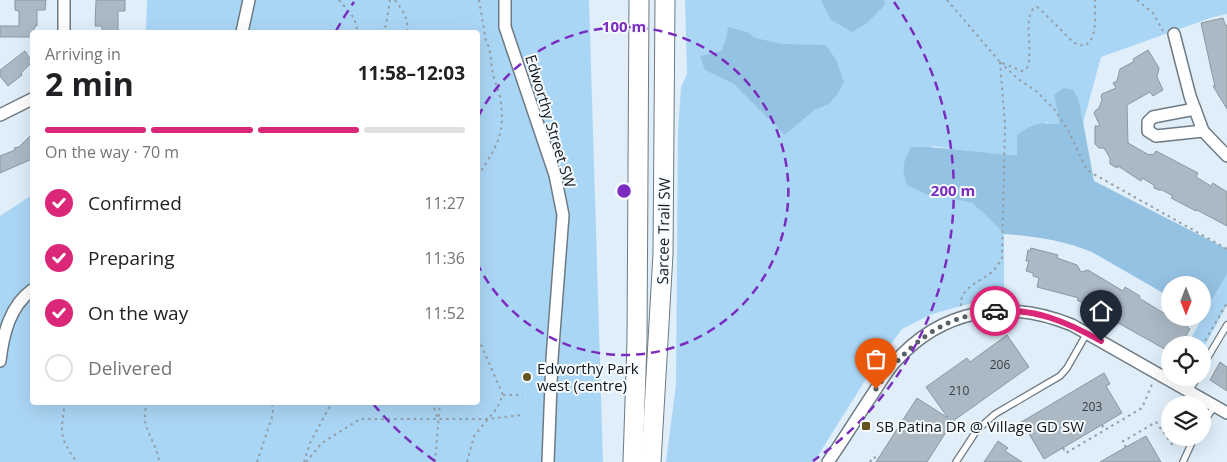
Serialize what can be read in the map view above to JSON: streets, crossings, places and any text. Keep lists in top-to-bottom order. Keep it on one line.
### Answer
{"streets":{"highway":["Sarcee Trail SW"],"street":["Edworthy Street SW"]},"places":{"other":["Edworthy Park west (centre)"],"transit":["SB Patina DR @ Village GD SW"]},"house_numbers":["206","210","203"],"north":"bottom","page":{"heading":["2 min","Arriving in","11:58–12:03"],"bar":"On the way · 70 m","list":[["Confirmed","11:27"],["Preparing","11:36"],["On the way","11:52"],"Delivered"]},"rings":["100 m","200 m"]}
